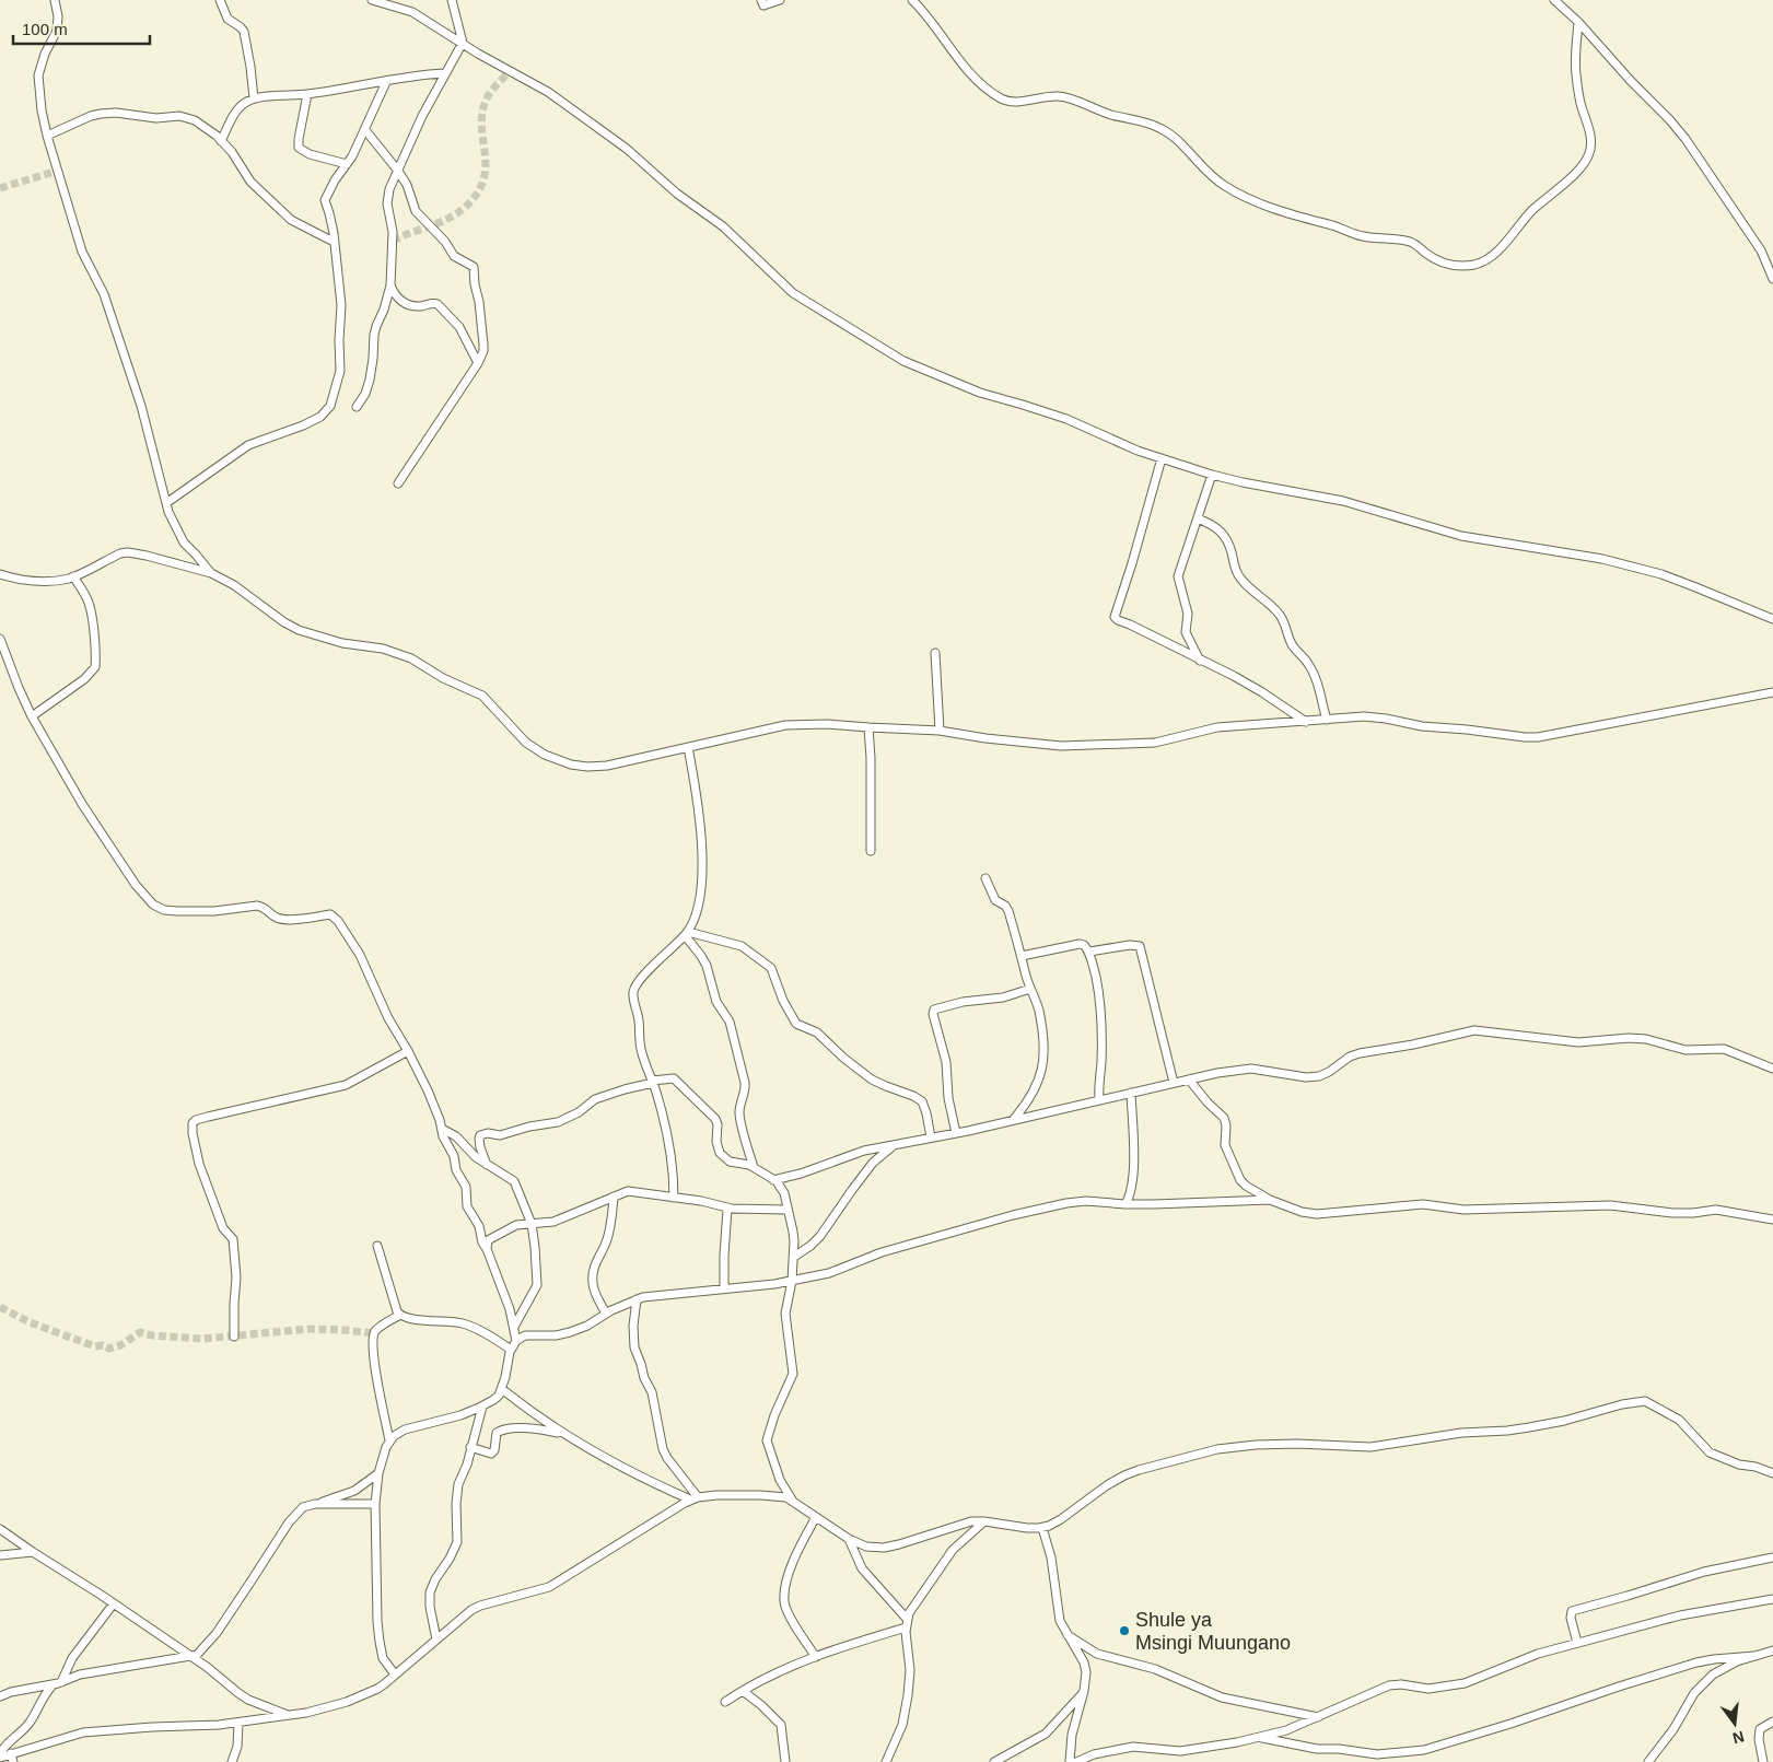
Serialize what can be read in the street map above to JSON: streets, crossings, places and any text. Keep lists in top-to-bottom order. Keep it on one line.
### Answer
{"places":["Shule ya Msingi Muungano"],"scale_bar":"100 m","north":"bottom"}
